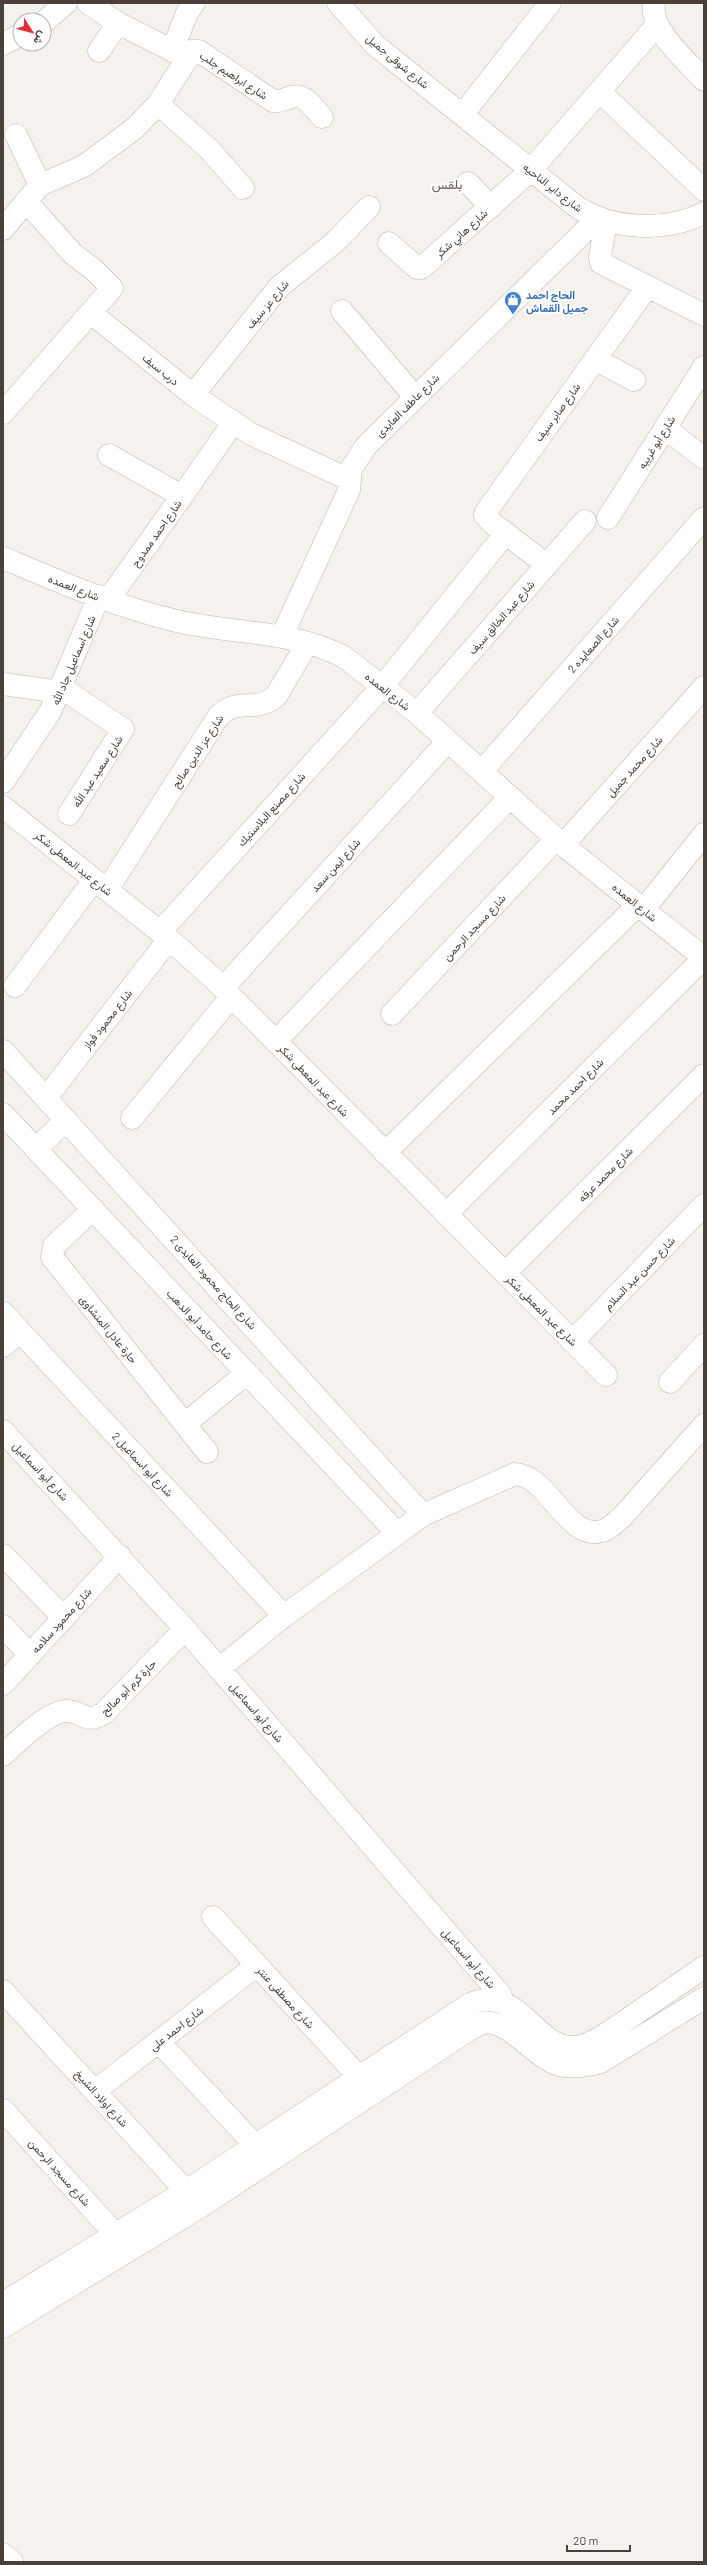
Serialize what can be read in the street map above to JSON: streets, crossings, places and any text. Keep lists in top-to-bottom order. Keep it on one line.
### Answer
{"streets":{"street":["شارع شوقى جميل","شارع ابراهيم جلب","شارع داير الناحيه","شارع هاني شكر","شارع عز سيف","درب سيف","شارع عاطف العايدى","شارع صابر سيف","شارع أبو غريبه","شارع احمد ممدوح","شارع العمده","شارع عبد الخالق سيف","شارع الصعايده 2","شارع اسماعيل جاد الله","شارع عز الدين صالح","شارع محمد جميل","شارع سعيد عبد الله","شارع مصنع البلاستيك","شارع عبد المعطى شكر","شارع ايمن سعد","شارع مسجد الرحمن","شارع محمود فواز","شارع احمد محمد","شارع محمد عرفه","شارع حسن عبد السلام","شارع الحاج محمود العايدى 2","شارع حامد أبو الدهب","حارة عادل المنشاوى","شارع أبو اسماعيل 2","شارع أبو اسماعيل","شارع محمود سلامه","حارة كرم أبو صالح","شارع مصطفى عنتر","شارع احمد على","شارع اولاد الشيخ"]},"crossings":[["شارع شوقى جميل","شارع داير الناحيه"],["شارع داير الناحيه","شارع هاني شكر"],["شارع داير الناحيه","شارع عاطف العايدى"],["شارع عز سيف","درب سيف"],["درب سيف","شارع عاطف العايدى"],["شارع عاطف العايدى","شارع العمده"],["شارع صابر سيف","شارع عبد الخالق سيف"],["شارع احمد ممدوح","شارع العمده"],["شارع احمد ممدوح","شارع اسماعيل جاد الله"],["شارع العمده","شارع عبد الخالق سيف"],["شارع العمده","شارع الصعايده 2"],["شارع العمده","شارع اسماعيل جاد الله"],["شارع العمده","شارع عز الدين صالح"],["شارع العمده","شارع محمد جميل"],["شارع العمده","شارع مصنع البلاستيك"],["شارع العمده","شارع ايمن سعد"],["شارع العمده","شارع مسجد الرحمن"],["شارع العمده","شارع احمد محمد"],["شارع اسماعيل جاد الله","شارع سعيد عبد الله"],["شارع عز الدين صالح","شارع عبد المعطى شكر"],["شارع محمد جميل","شارع مسجد الرحمن"],["شارع مصنع البلاستيك","شارع عبد المعطى شكر"],["شارع مصنع البلاستيك","شارع محمود فواز"],["شارع عبد المعطى شكر","شارع ايمن سعد"],["شارع عبد المعطى شكر","شارع محمود فواز"],["شارع عبد المعطى شكر","شارع احمد محمد"],["شارع عبد المعطى شكر","شارع محمد عرفه"],["شارع عبد المعطى شكر","شارع حسن عبد السلام"],["شارع محمود فواز","شارع الحاج محمود العايدى 2"],["شارع حامد أبو الدهب","حارة عادل المنشاوى"],["شارع أبو اسماعيل","شارع محمود سلامه"],["شارع أبو اسماعيل","حارة كرم أبو صالح"],["شارع مصطفى عنتر","شارع احمد على"],["شارع احمد على","شارع اولاد الشيخ"]],"districts":["بلقس"],"places":{"shop":["الحاج احمد جميل القماش"]},"scale_bar":"20 m","north":"bottom right"}
